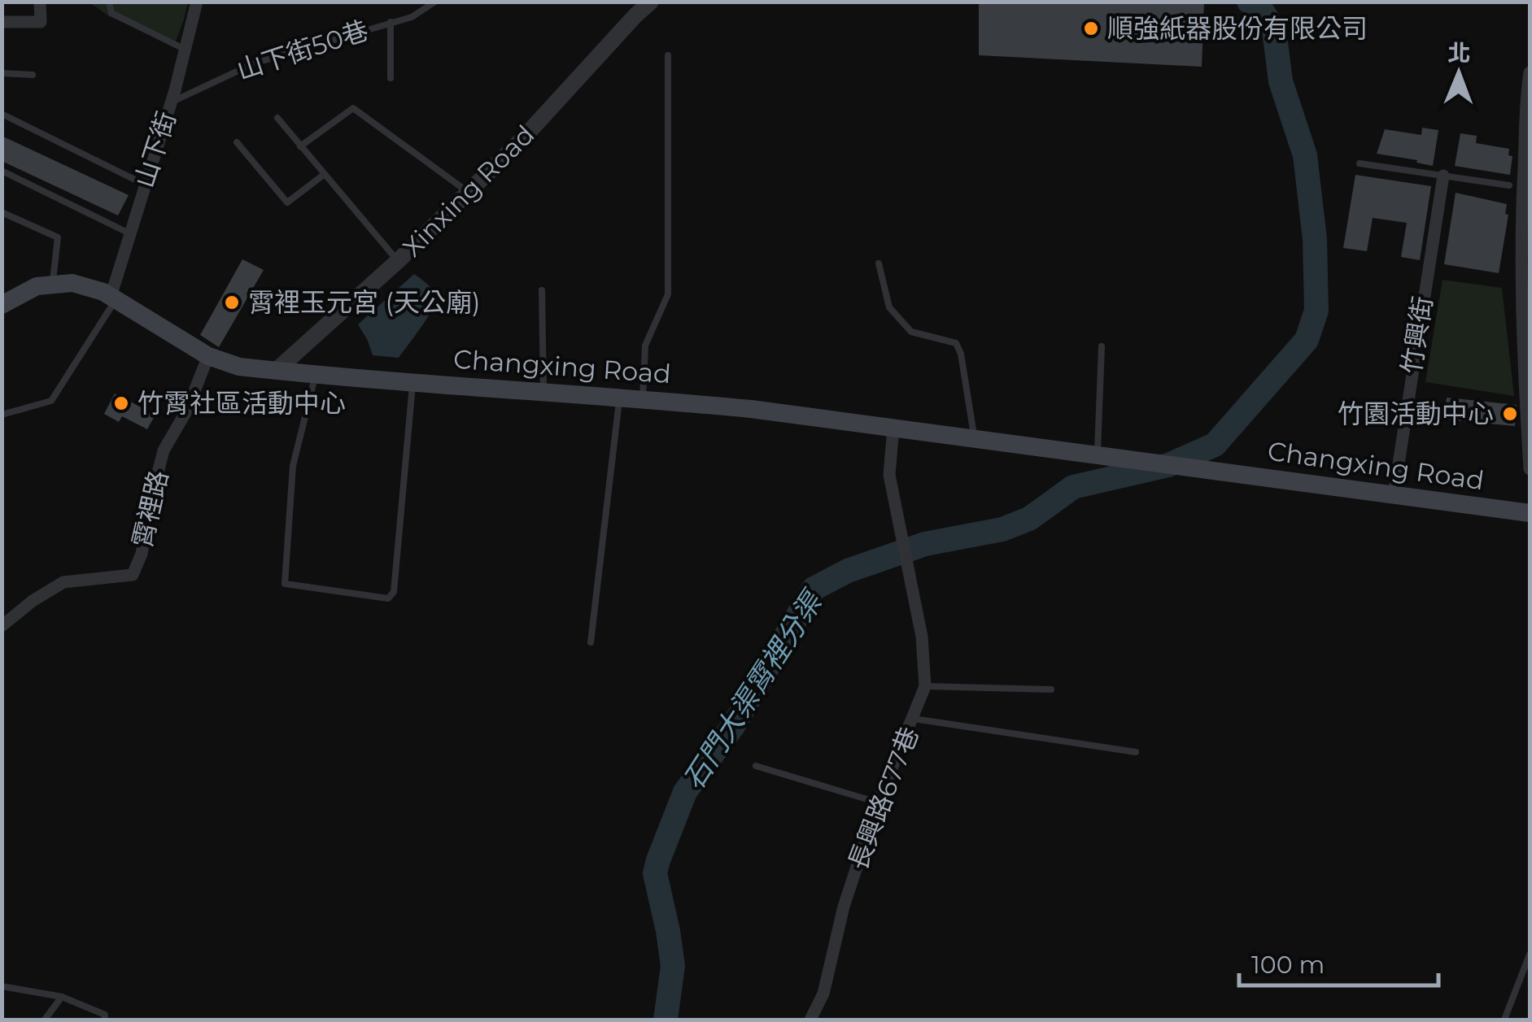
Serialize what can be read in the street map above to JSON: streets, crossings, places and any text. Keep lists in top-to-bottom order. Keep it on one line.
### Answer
{"streets":{"main road":["Changxing Road"],"street":["山下街","Xinxing Road","竹興街","霄裡路","長興路677巷"],"lane":["山下街50巷"]},"crossings":[["山下街50巷","山下街"],["山下街","Changxing Road"],["Xinxing Road","Changxing Road"],["竹興街","Changxing Road"],["Changxing Road","霄裡路"],["Changxing Road","長興路677巷"]],"water":["石門大渠霄裡分渠"],"places":["順強紙器股份有限公司","霄裡玉元宮 (天公廟)","竹霄社區活動中心","竹園活動中心"],"scale_bar":"100 m","north":"top"}
